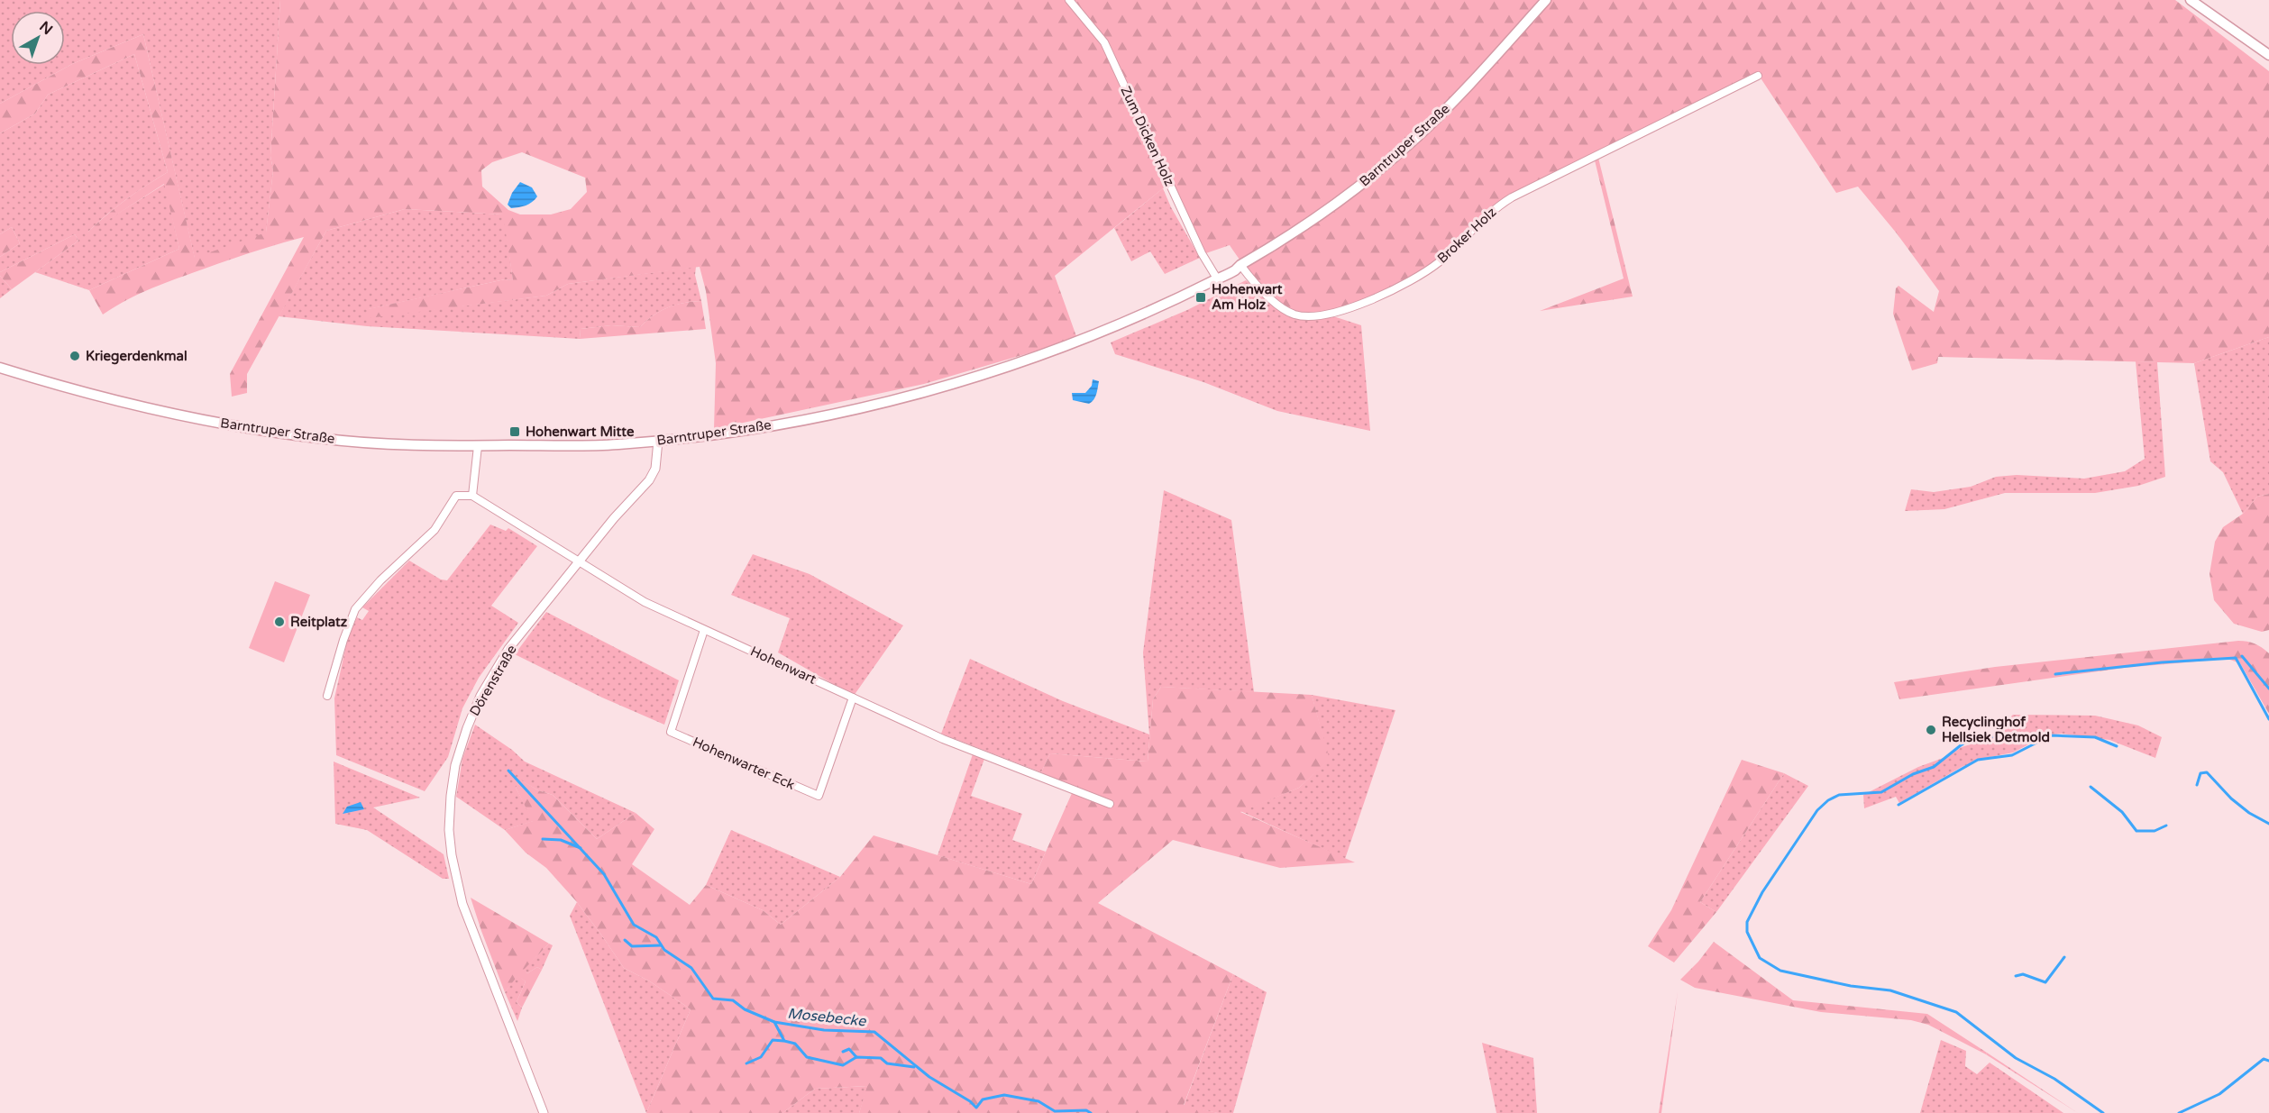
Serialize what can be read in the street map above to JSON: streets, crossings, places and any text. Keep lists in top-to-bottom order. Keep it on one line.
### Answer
{"streets":{"main road":["Barntruper Straße"],"street":["Zum Dicken Holz","Broker Holz","Hohenwart","Dörenstraße","Hohenwarter Eck"]},"crossings":[["Zum Dicken Holz","Barntruper Straße"],["Barntruper Straße","Broker Holz"],["Barntruper Straße","Dörenstraße"],["Hohenwart","Dörenstraße"],["Hohenwart","Hohenwarter Eck"]],"water":["Mosebecke"],"places":{"transit":["Hohenwart Am Holz","Hohenwart Mitte"],"other":["Kriegerdenkmal","Reitplatz","Recyclinghof Hellsiek Detmold"]},"north":"top right"}
